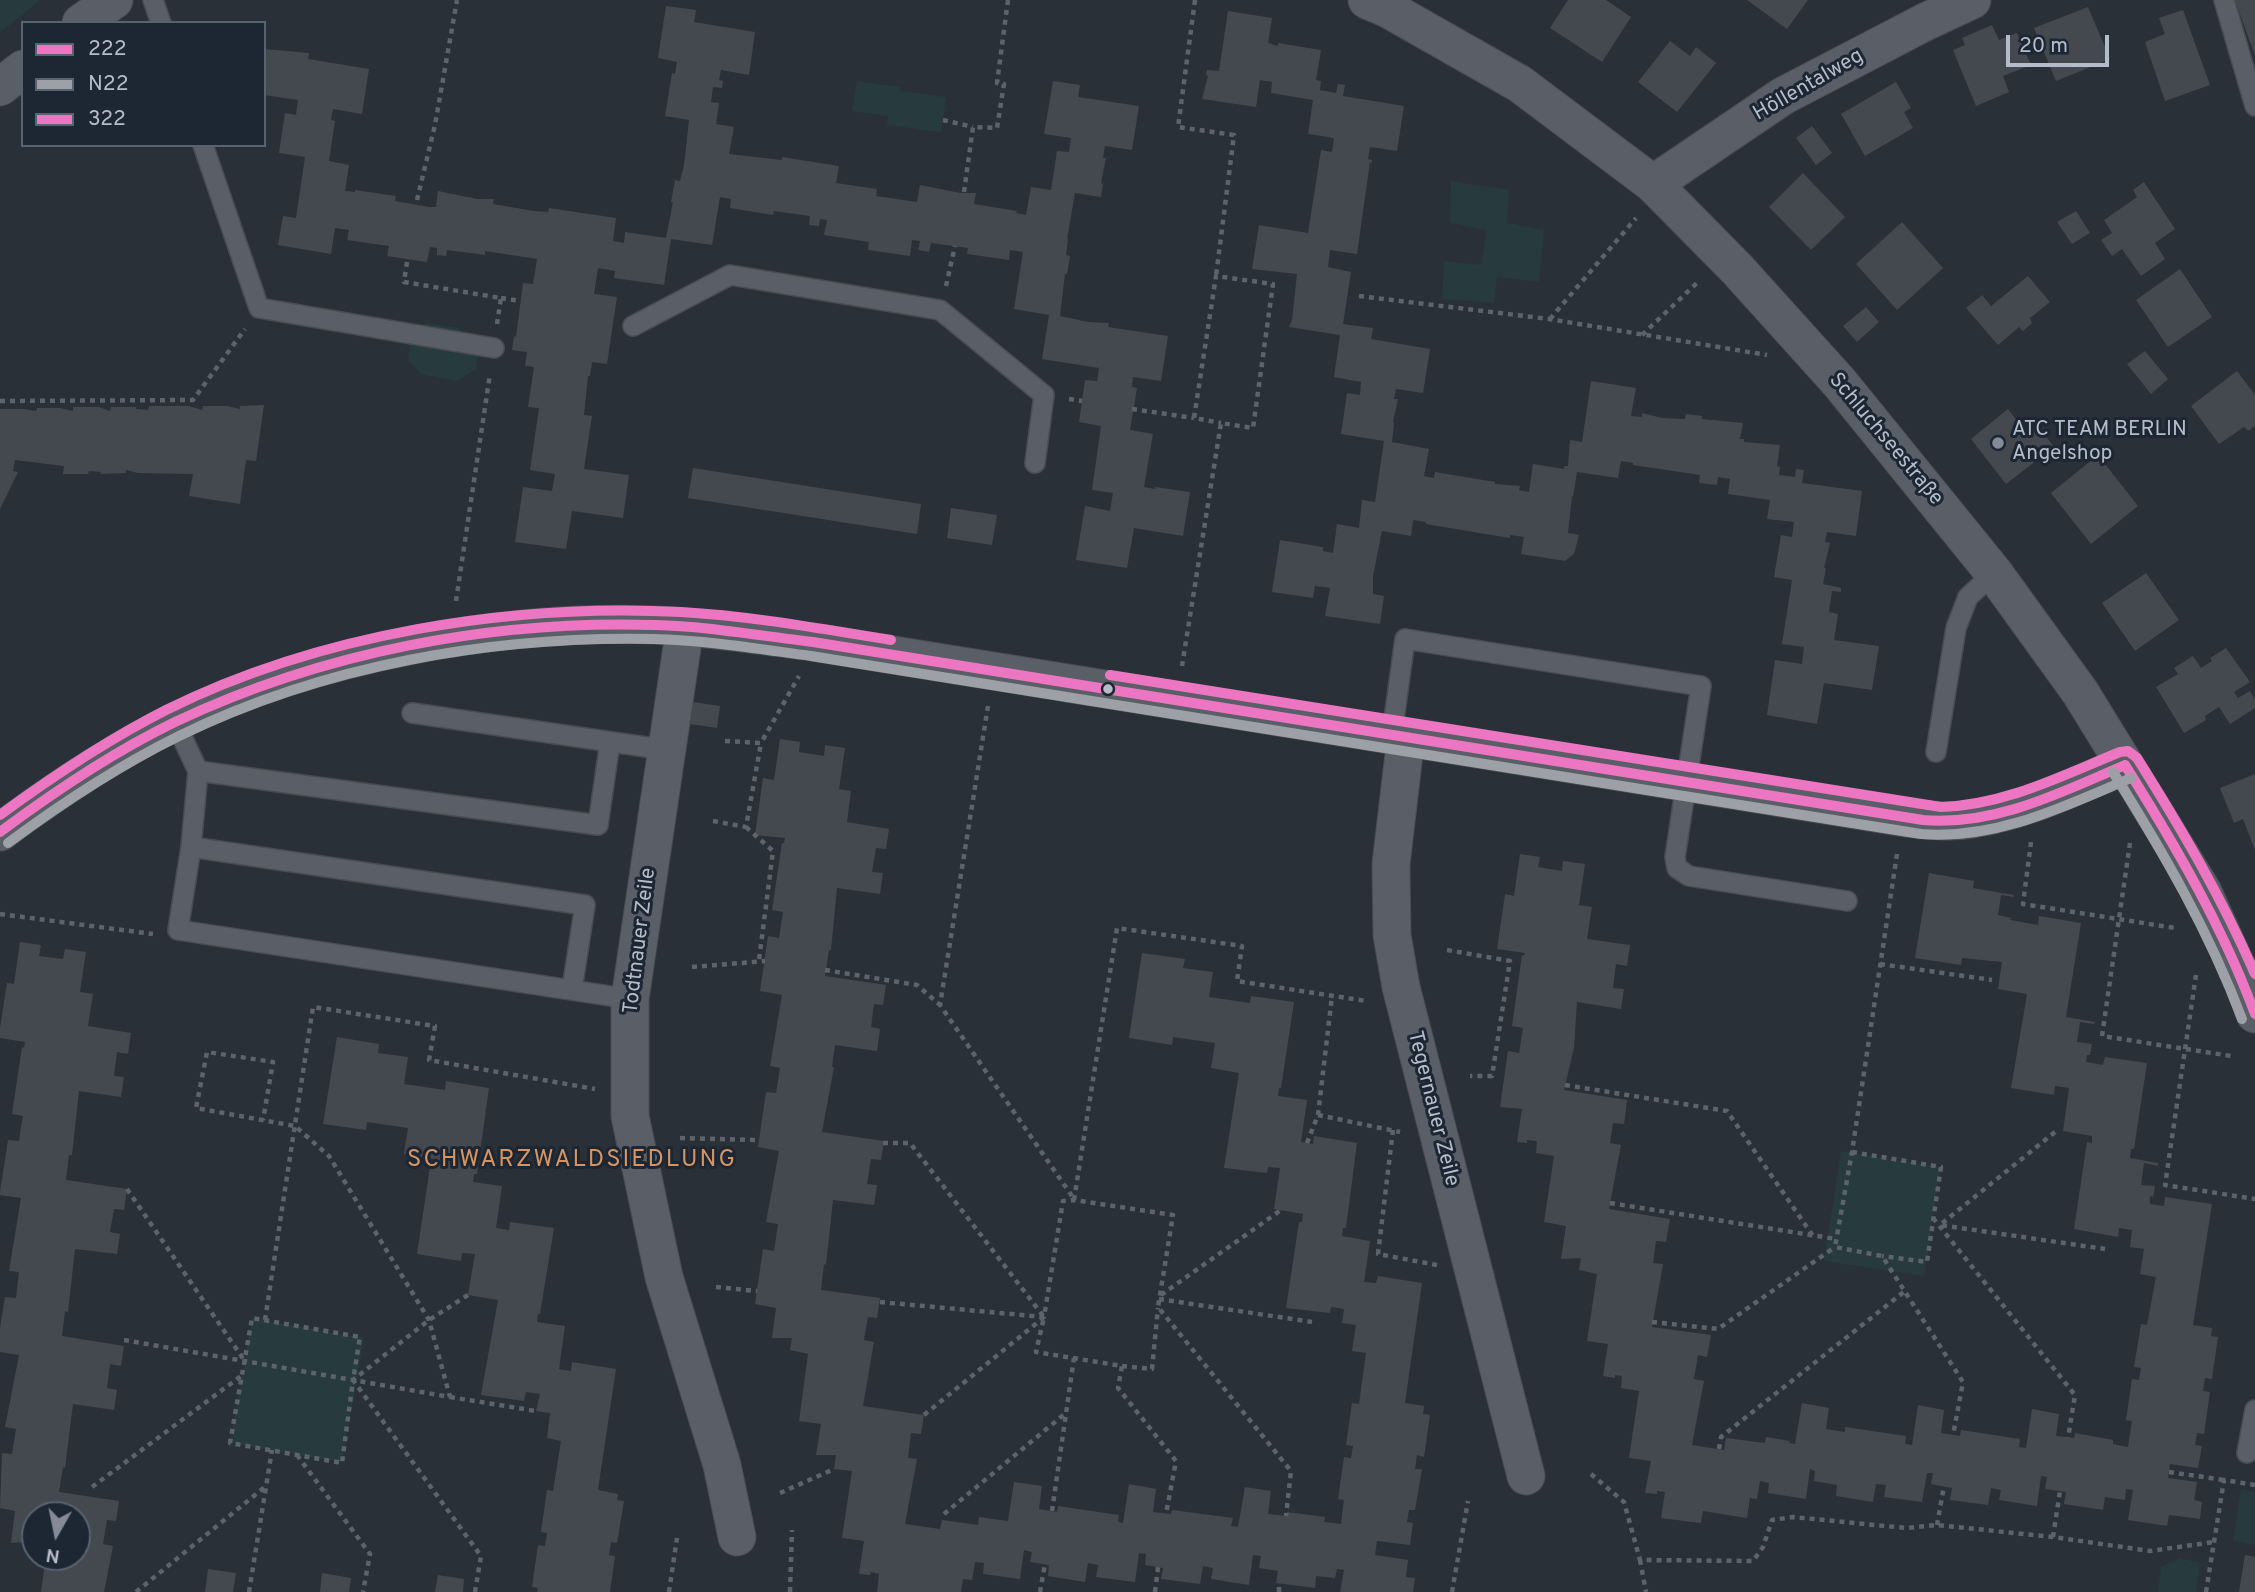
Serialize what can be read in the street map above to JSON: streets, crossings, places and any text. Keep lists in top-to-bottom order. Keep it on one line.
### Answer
{"streets":{"street":["Höllentalweg","Schluchseestraße","Todtnauer Zeile","Tegernauer Zeile"]},"crossings":[["Höllentalweg","Schluchseestraße"]],"districts":["SCHWARZWALDSIEDLUNG"],"places":["ATC TEAM BERLIN Angelshop"],"lines":["transit line 322","transit line 222","transit line N22"],"legend":["222","N22","322"],"scale_bar":"20 m","north":"bottom"}
